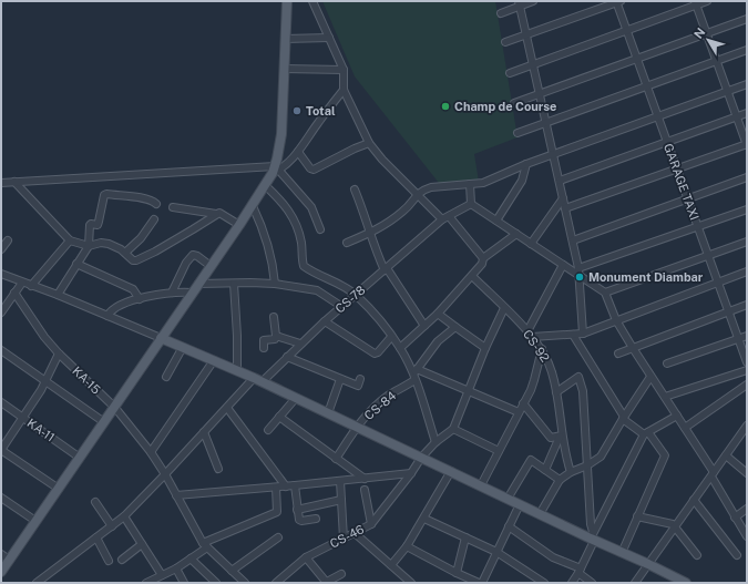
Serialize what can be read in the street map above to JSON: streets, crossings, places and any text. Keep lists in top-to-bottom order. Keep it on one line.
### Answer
{"streets":{"street":["GARAGE TAXI","CS-78","CS-92","KA-15","CS-84","KA-11","CS-46"]},"crossings":[["CS-78","KA-15"]],"places":["Champ de Course","Total","Monument Diambar"],"north":"top left"}
